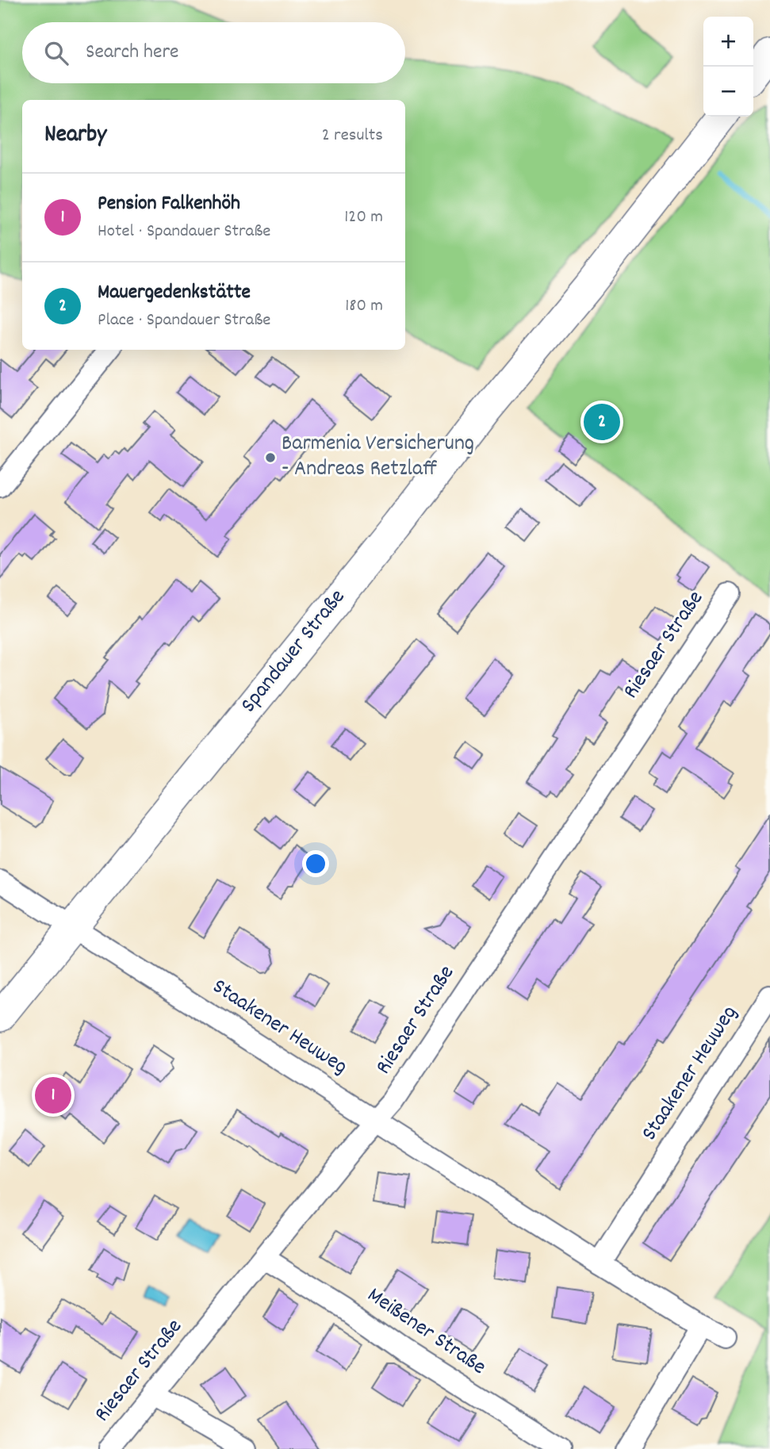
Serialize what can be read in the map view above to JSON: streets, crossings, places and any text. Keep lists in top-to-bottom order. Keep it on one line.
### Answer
{"streets":{"main road":["Spandauer Straße"],"street":["Riesaer Straße","Staakener Heuweg","Meißener Straße"]},"crossings":[["Riesaer Straße","Staakener Heuweg"],["Riesaer Straße","Meißener Straße"],["Spandauer Straße","Staakener Heuweg"]],"places":["Barmenia Versicherung - Andreas Retzlaff"],"page":{"map_buttons":["+","−"],"search":"Search here","heading":["Nearby","2 results"],"list":[{"mark":"1","name":"Pension Falkenhöh","note":"Hotel · Spandauer Straße","value":"120 m"},{"mark":"2","name":"Mauergedenkstätte","note":"Place · Spandauer Straße","value":"180 m"}],"pins":["2","1"]}}
